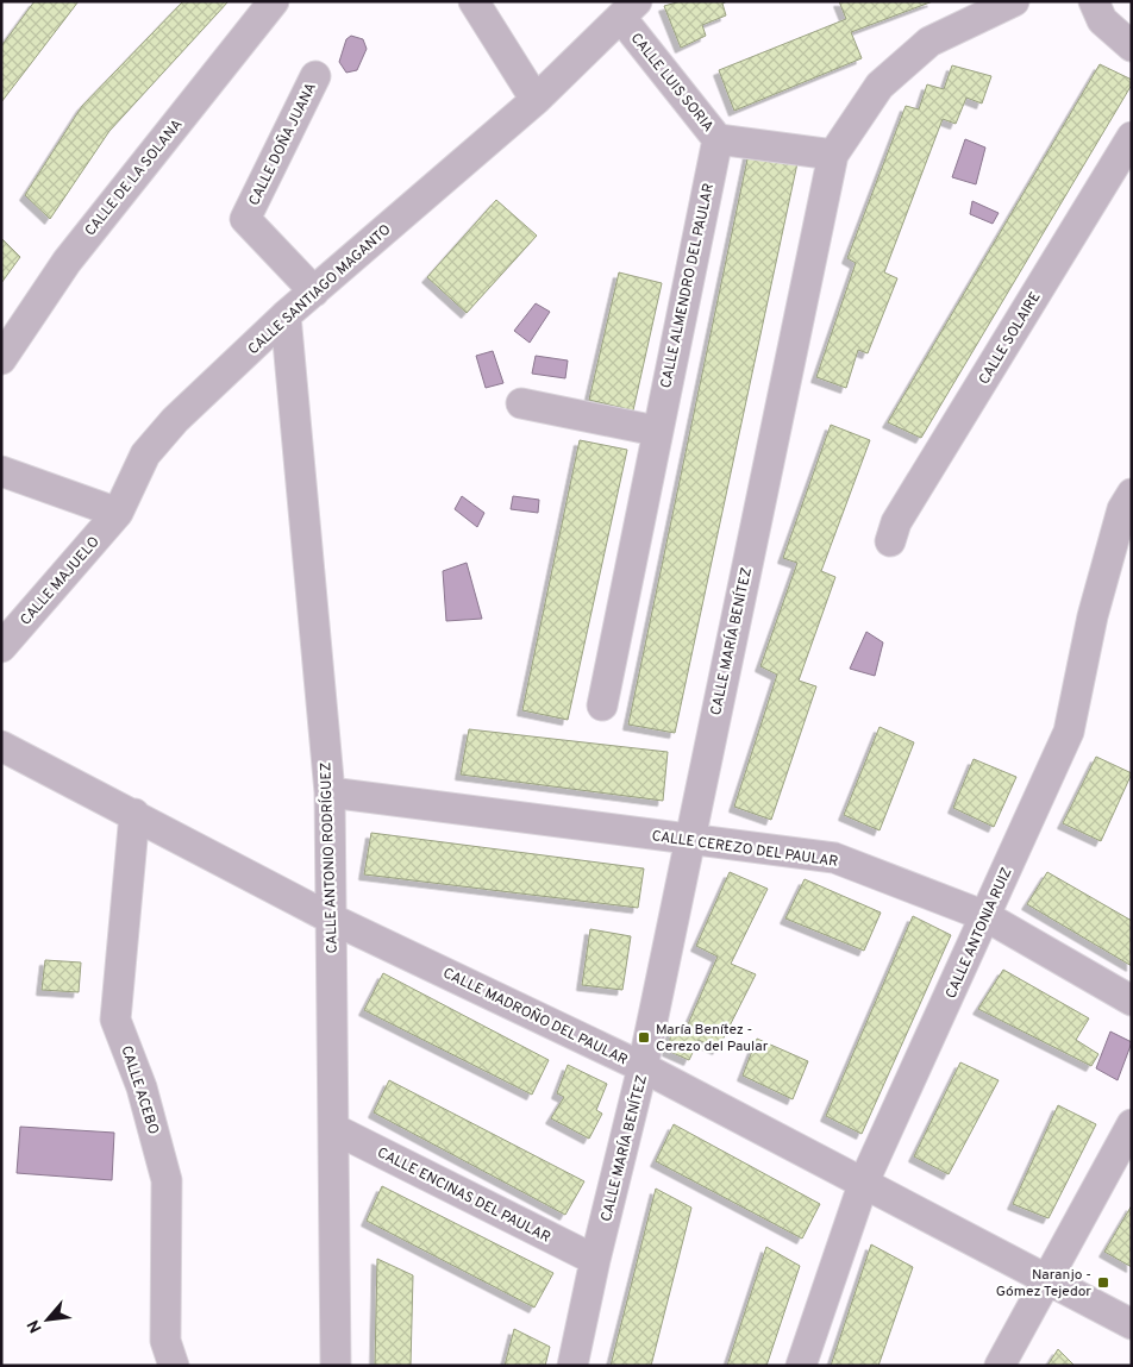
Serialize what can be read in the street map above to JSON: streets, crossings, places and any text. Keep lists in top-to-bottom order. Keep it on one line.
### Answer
{"streets":{"street":["CALLE LUIS SORIA","CALLE DOÑA JUANA","CALLE DE LA SOLANA","CALLE ALMENDRO DEL PAULAR","CALLE SANTIAGO MAGANTO","CALLE SOLAIRE","CALLE MAJUELO","CALLE MARÍA BENÍTEZ","CALLE CEREZO DEL PAULAR","CALLE ANTONIO RODRÍGUEZ","CALLE ANTONIA RUIZ","CALLE MADROÑO DEL PAULAR","CALLE ACEBO","CALLE ENCINAS DEL PAULAR"]},"crossings":[["CALLE LUIS SORIA","CALLE ALMENDRO DEL PAULAR"],["CALLE LUIS SORIA","CALLE SANTIAGO MAGANTO"],["CALLE LUIS SORIA","CALLE MARÍA BENÍTEZ"],["CALLE DOÑA JUANA","CALLE SANTIAGO MAGANTO"],["CALLE SANTIAGO MAGANTO","CALLE MAJUELO"],["CALLE SANTIAGO MAGANTO","CALLE ANTONIO RODRÍGUEZ"],["CALLE MARÍA BENÍTEZ","CALLE CEREZO DEL PAULAR"],["CALLE MARÍA BENÍTEZ","CALLE MADROÑO DEL PAULAR"],["CALLE MARÍA BENÍTEZ","CALLE ENCINAS DEL PAULAR"],["CALLE CEREZO DEL PAULAR","CALLE ANTONIO RODRÍGUEZ"],["CALLE CEREZO DEL PAULAR","CALLE ANTONIA RUIZ"],["CALLE ANTONIO RODRÍGUEZ","CALLE MADROÑO DEL PAULAR"],["CALLE ANTONIO RODRÍGUEZ","CALLE ENCINAS DEL PAULAR"],["CALLE ANTONIA RUIZ","CALLE MADROÑO DEL PAULAR"],["CALLE MADROÑO DEL PAULAR","CALLE ACEBO"]],"places":{"transit":["María Benítez - Cerezo del Paular","Naranjo - Gómez Tejedor"]},"north":"bottom left"}
